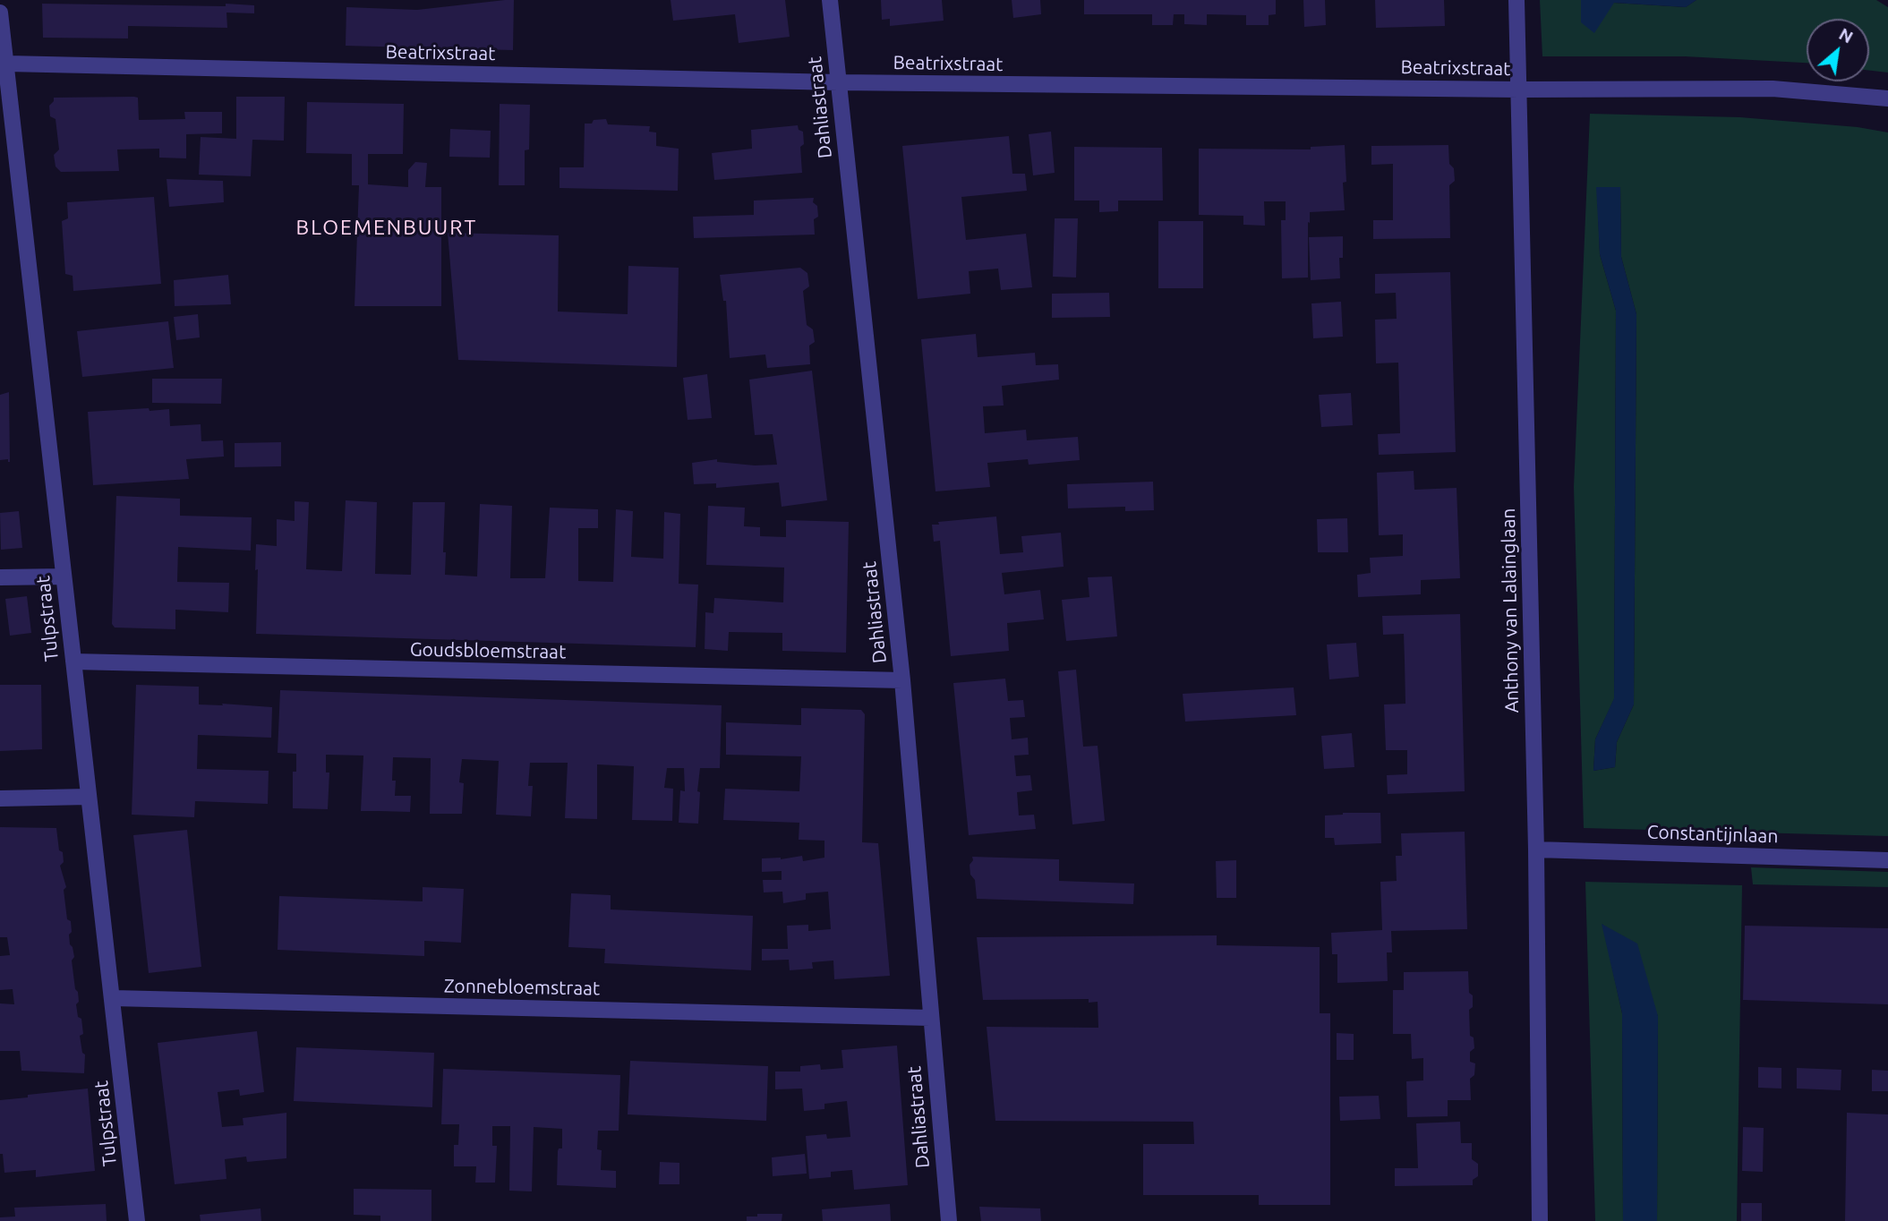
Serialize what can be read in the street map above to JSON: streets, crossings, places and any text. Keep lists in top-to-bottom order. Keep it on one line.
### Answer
{"streets":{"street":["Beatrixstraat","Dahliastraat","Anthony van Lalainglaan","Tulpstraat","Goudsbloemstraat","Constantijnlaan","Zonnebloemstraat"]},"crossings":[["Beatrixstraat","Dahliastraat"],["Beatrixstraat","Anthony van Lalainglaan"],["Beatrixstraat","Tulpstraat"],["Dahliastraat","Goudsbloemstraat"],["Dahliastraat","Zonnebloemstraat"],["Anthony van Lalainglaan","Constantijnlaan"],["Tulpstraat","Goudsbloemstraat"],["Tulpstraat","Zonnebloemstraat"]],"districts":["BLOEMENBUURT"],"north":"top right"}
